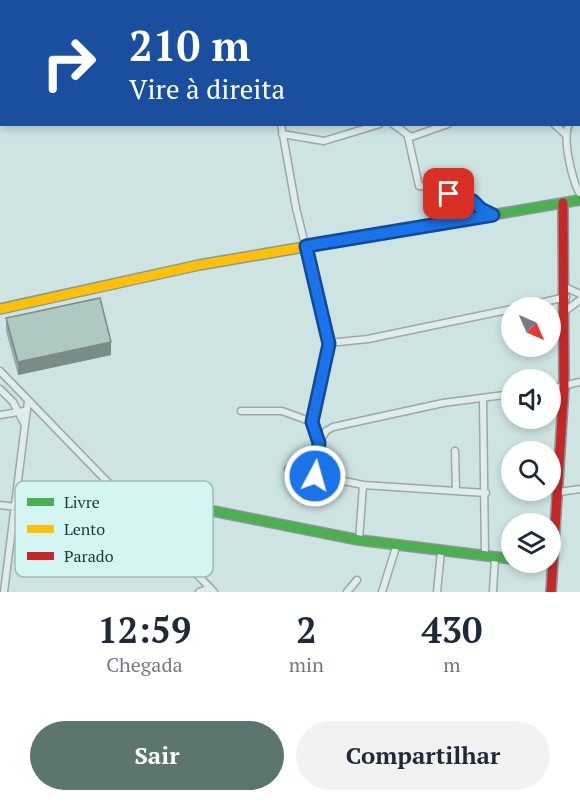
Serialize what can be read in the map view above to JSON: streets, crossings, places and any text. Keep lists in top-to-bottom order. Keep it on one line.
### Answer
{"legend":["Livre","Lento","Parado"],"north":"bottom right","page":{"turn":["210 m","Vire à direita"],"eta":["12:59","Chegada","2","min","430","m"],"buttons":["Sair","Compartilhar"]}}
